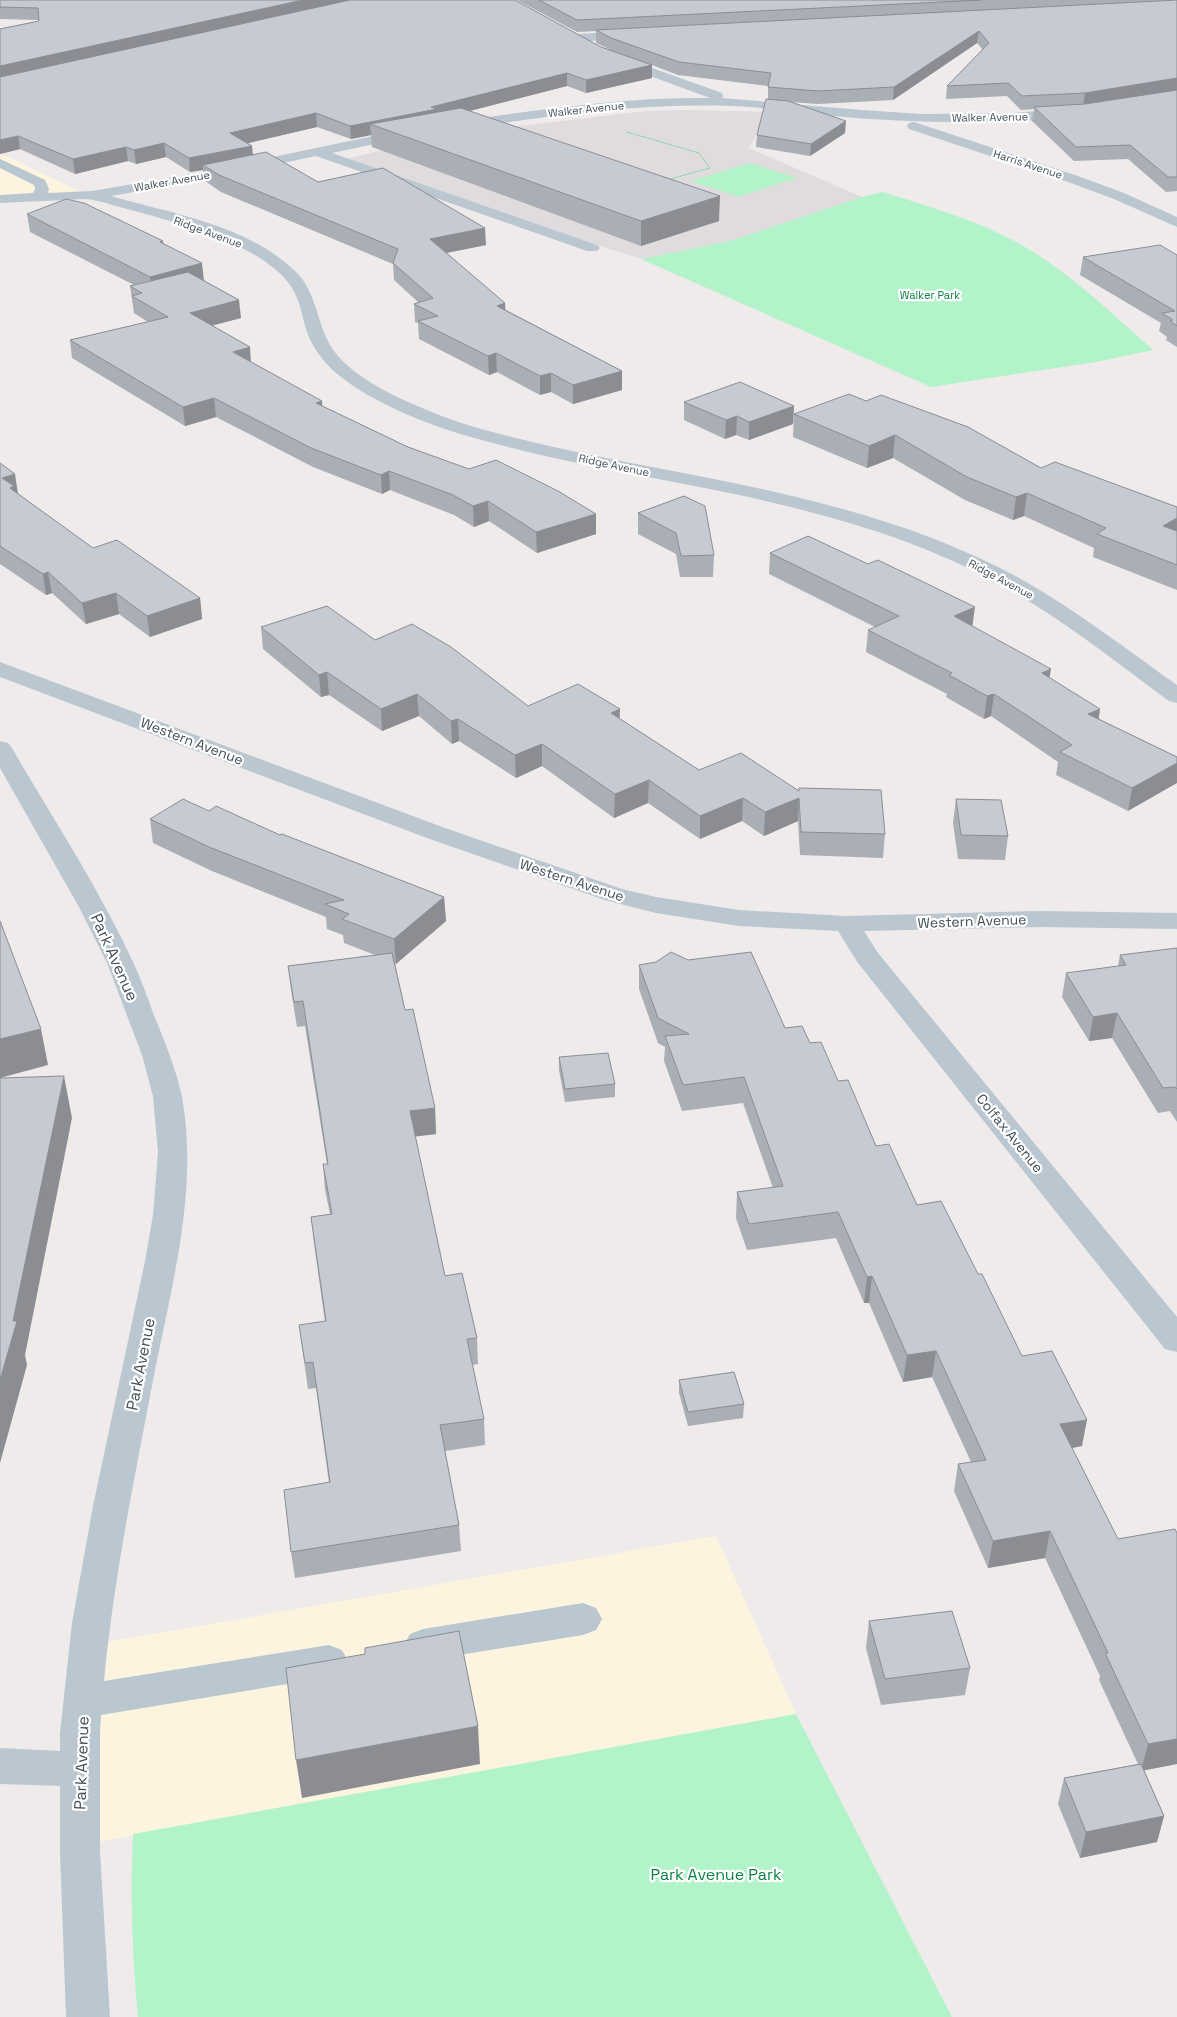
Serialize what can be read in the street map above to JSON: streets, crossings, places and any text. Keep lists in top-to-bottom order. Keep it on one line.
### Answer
{"streets":{"street":["Walker Avenue","Harris Avenue","Ridge Avenue","Western Avenue","Park Avenue","Colfax Avenue"]},"crossings":[["Walker Avenue","Harris Avenue"],["Walker Avenue","Ridge Avenue"],["Western Avenue","Colfax Avenue"]],"parks":["Walker Park","Park Avenue Park"]}
